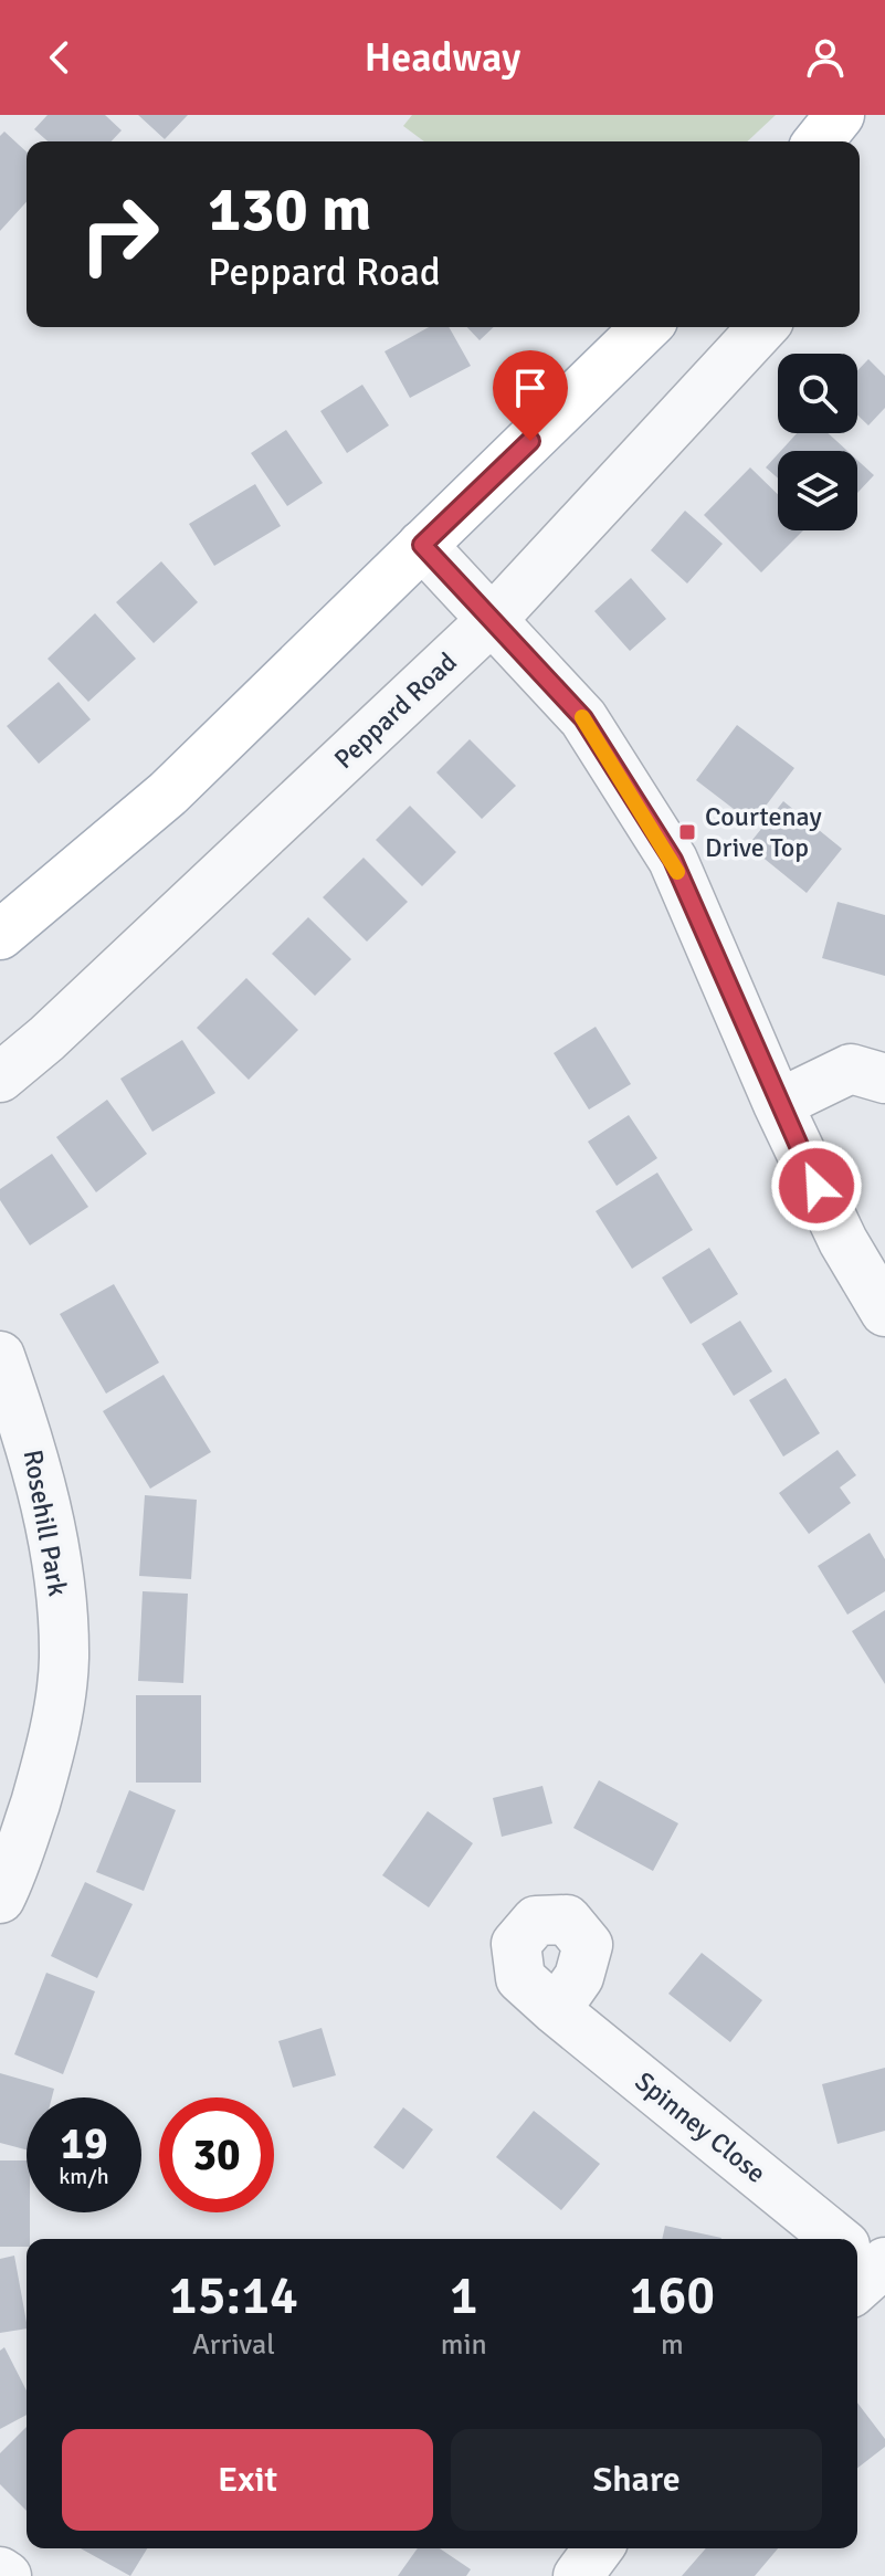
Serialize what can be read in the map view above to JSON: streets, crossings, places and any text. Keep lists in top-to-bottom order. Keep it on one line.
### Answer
{"streets":{"street":["Peppard Road","Rosehill Park","Spinney Close"]},"places":{"transit":["Courtenay Drive Top"]},"page":{"header":"Headway","turn":["130 m","Peppard Road"],"speed":"19 km/h","limit":"30","eta":["15:14","Arrival","1","min","160","m"],"buttons":["Exit","Share"]}}
